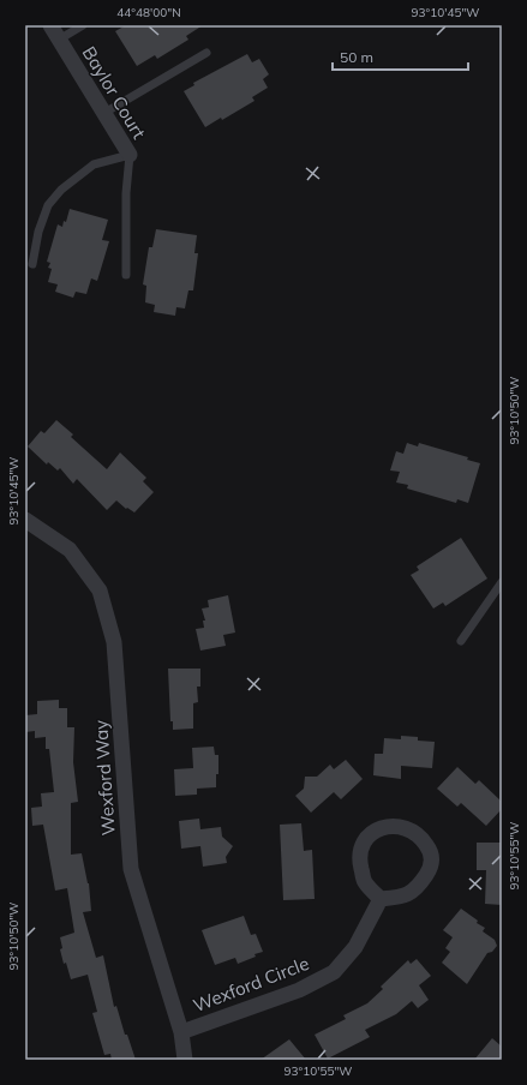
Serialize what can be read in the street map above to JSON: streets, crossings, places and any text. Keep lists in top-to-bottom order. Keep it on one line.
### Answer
{"streets":{"street":["Baylor Court","Wexford Way","Wexford Circle"]},"crossings":[["Wexford Way","Wexford Circle"]],"scale_bar":"50 m","coordinates":["44°48'00\"N","93°10'45\"W","93°10'50\"W","93°10'55\"W"]}
